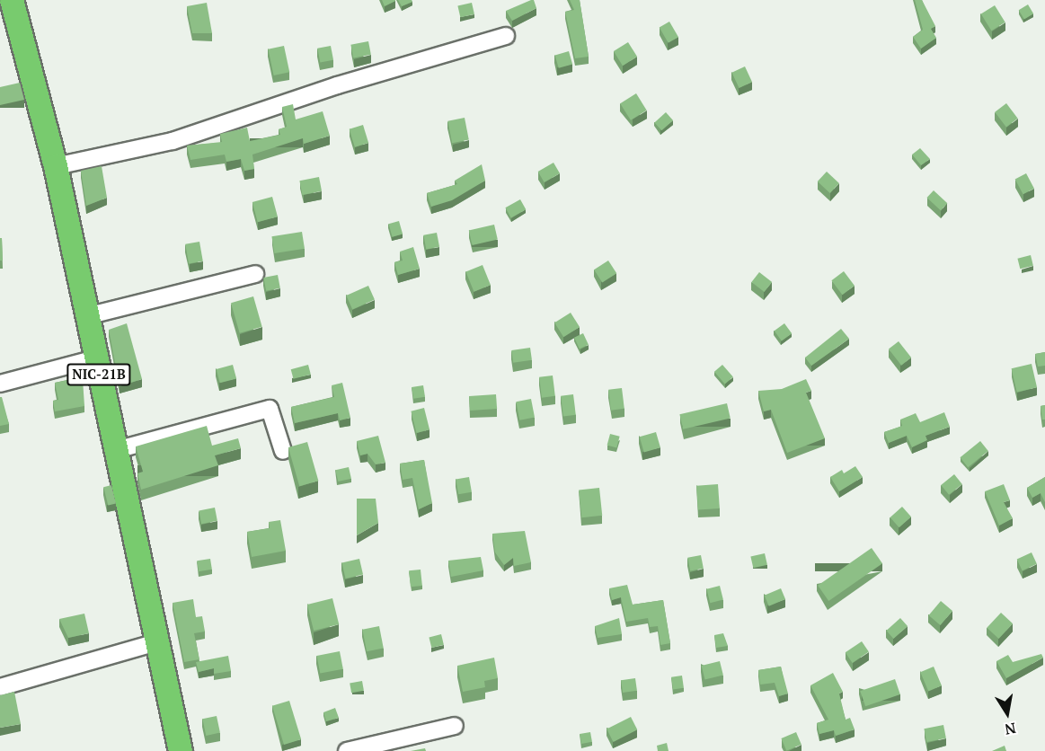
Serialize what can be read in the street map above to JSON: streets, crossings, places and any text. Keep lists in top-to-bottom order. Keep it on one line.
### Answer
{"streets":{"highway":["NIC-21B"]},"north":"bottom"}
